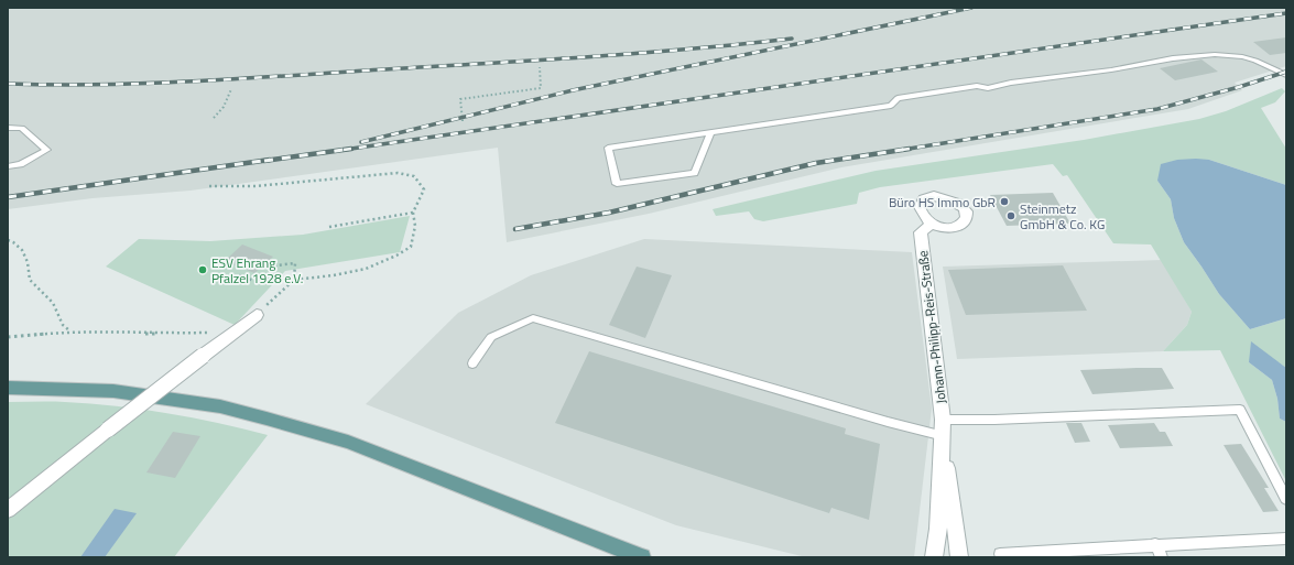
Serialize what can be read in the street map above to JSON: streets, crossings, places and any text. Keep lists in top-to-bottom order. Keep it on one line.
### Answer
{"streets":{"street":["Johann-Philipp-Reis-Straße"]},"places":["Büro HS Immo GbR","Steinmetz GmbH & Co. KG","ESV Ehrang Pfalzel 1928 e.V."]}
